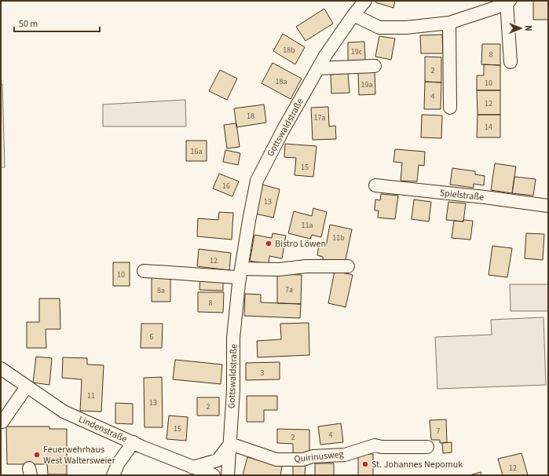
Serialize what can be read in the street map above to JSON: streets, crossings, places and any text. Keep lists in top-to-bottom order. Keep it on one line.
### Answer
{"streets":{"street":["Gottswaldstraße","Spielstraße","Lindenstraße","Quirinusweg"]},"crossings":[["Gottswaldstraße","Quirinusweg"]],"places":["Bistro Löwen","Feuerwehrhaus West Waltersweier","St. Johannes Nepomuk"],"house_numbers":["18b","19c","8","2","18a","10","19a","4","12","18","17a","14","16a","15","16","13","11a","11b","12","10","7a","8a","8","6","3","11","13","2","15","7","4","2","12"],"scale_bar":"50 m","north":"right"}
